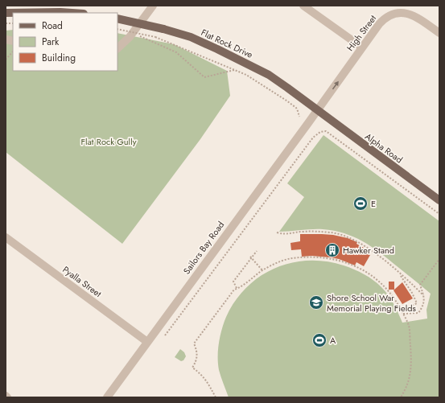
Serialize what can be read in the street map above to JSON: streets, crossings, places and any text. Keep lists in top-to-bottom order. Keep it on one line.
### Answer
{"streets":{"main road":["Flat Rock Drive","Alpha Road"],"street":["High Street","Sailors Bay Road","Pyalla Street"]},"crossings":[["High Street","Flat Rock Drive"],["High Street","Alpha Road"],["High Street","Sailors Bay Road"],["Flat Rock Drive","Alpha Road"],["Flat Rock Drive","Sailors Bay Road"],["Alpha Road","Sailors Bay Road"],["Sailors Bay Road","Pyalla Street"]],"one_way":["High Street"],"parks":["Flat Rock Gully"],"places":{"sports":["E","A"],"building":["Hawker Stand"],"school or university":["Shore School War Memorial Playing Fields"]},"legend":["Road","Park","Building"]}
